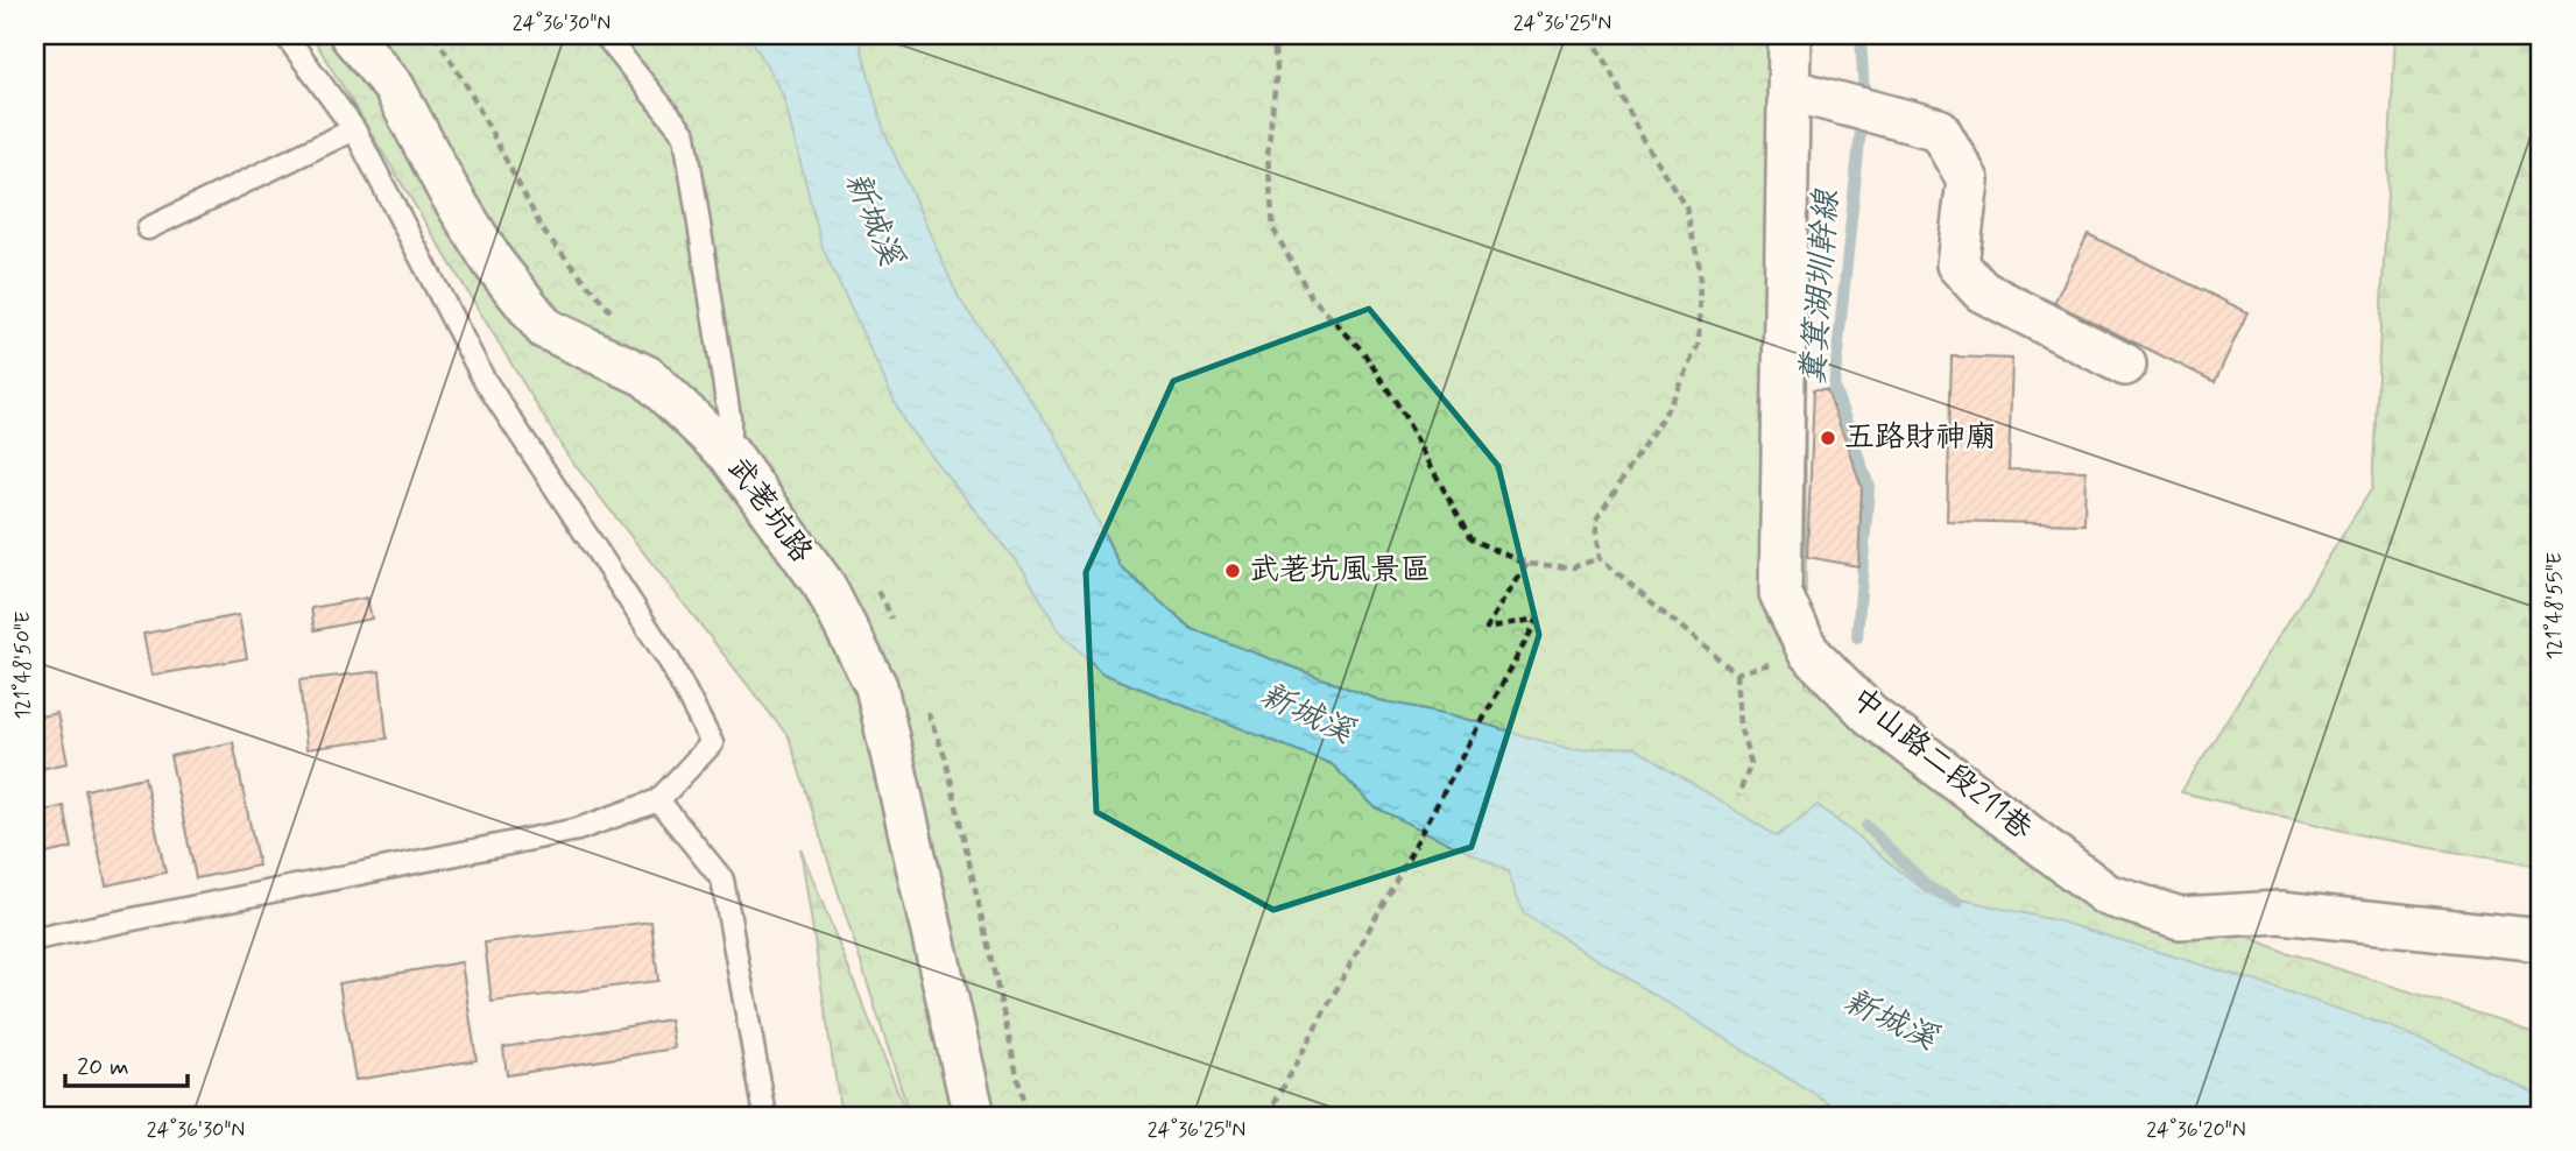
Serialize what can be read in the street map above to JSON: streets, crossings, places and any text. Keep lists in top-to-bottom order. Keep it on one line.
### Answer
{"streets":{"street":["武荖坑路","中山路二段211巷"]},"water":["新城溪","糞箕湖圳幹線"],"places":["五路財神廟","武荖坑風景區"],"scale_bar":"20 m","coordinates":["24°36'30\"N","24°36'25\"N","121°48'55\"E","121°48'50\"E","24°36'20\"N"]}
